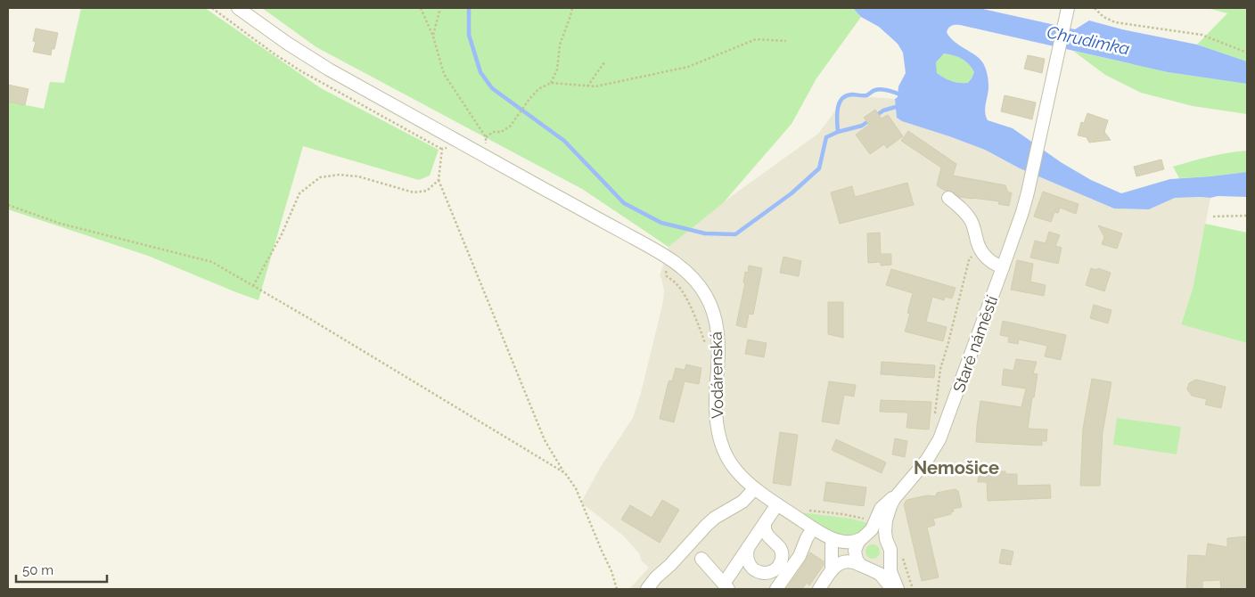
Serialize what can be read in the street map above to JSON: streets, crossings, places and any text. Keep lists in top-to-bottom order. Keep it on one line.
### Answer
{"streets":{"street":["Staré náměstí","Vodárenská"]},"crossings":[["Staré náměstí","Vodárenská"]],"districts":["Nemošice"],"water":["Chrudimka"],"scale_bar":"50 m"}
